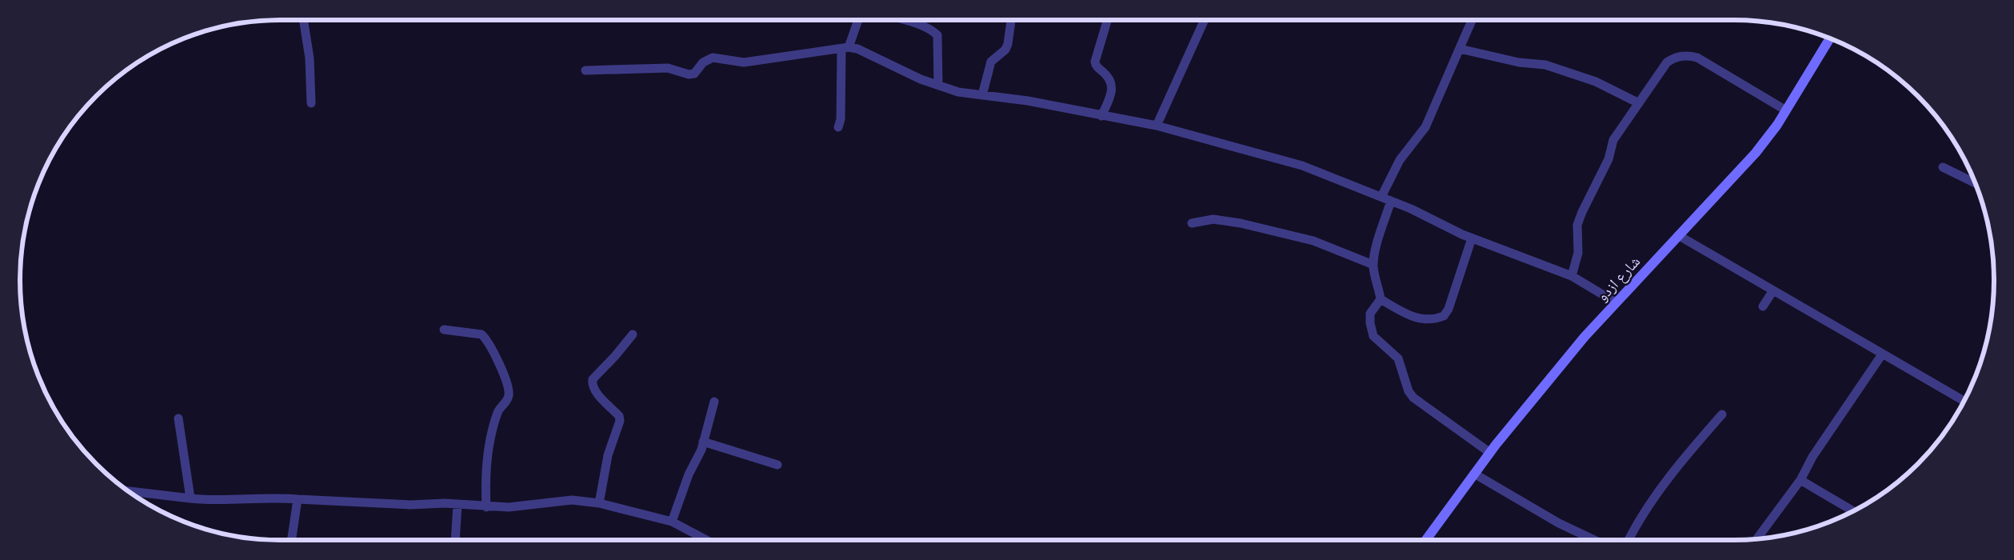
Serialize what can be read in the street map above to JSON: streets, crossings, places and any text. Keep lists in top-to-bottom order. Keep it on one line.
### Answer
{"streets":{"street":["شارع ازدو"]}}
